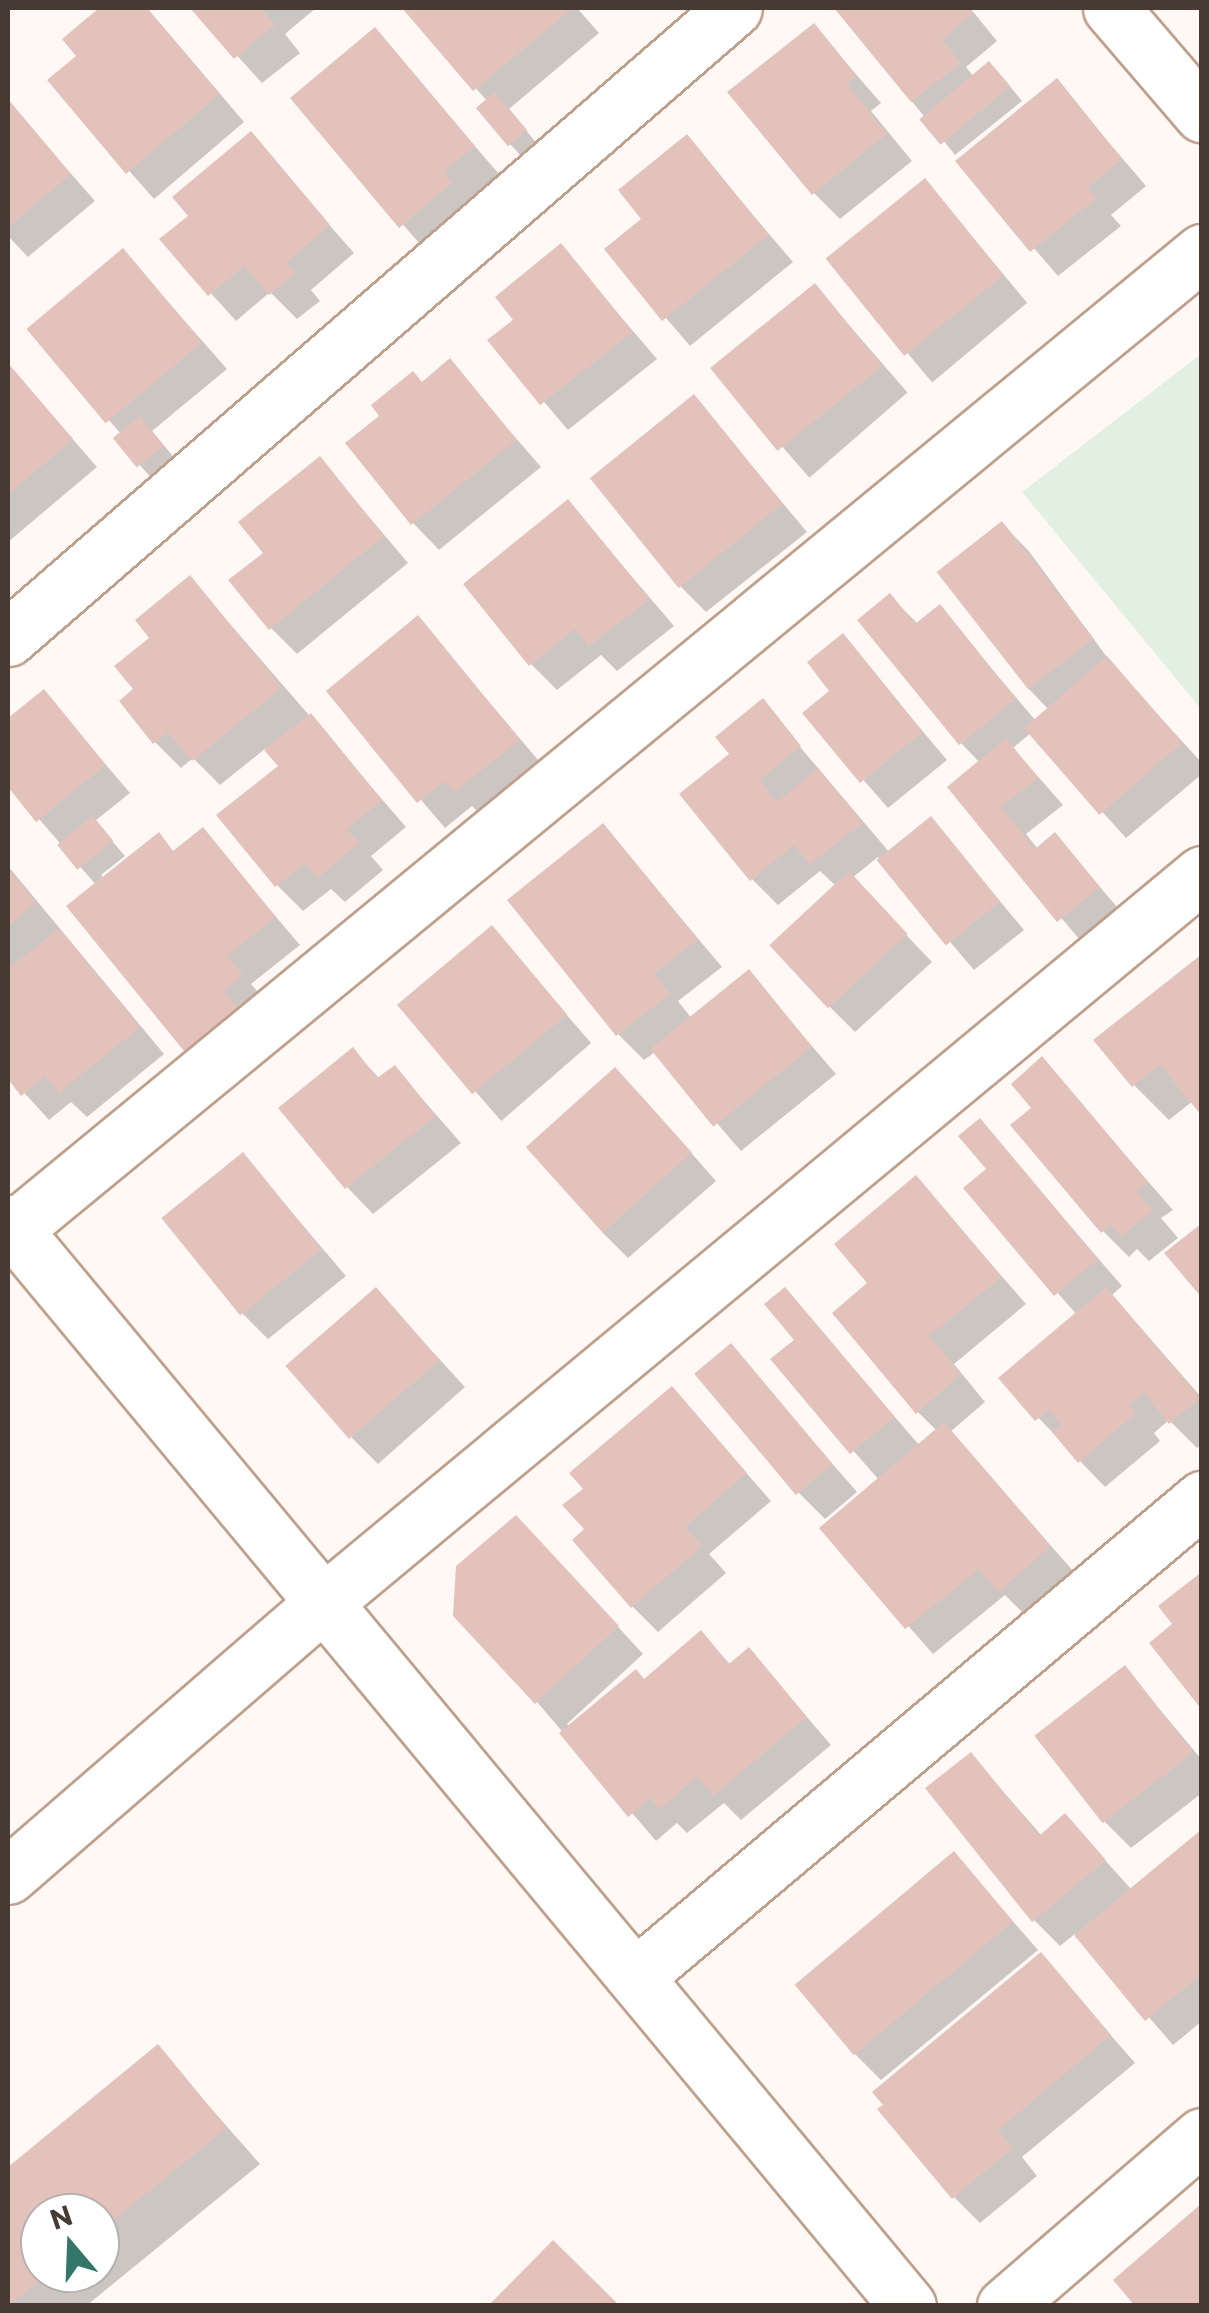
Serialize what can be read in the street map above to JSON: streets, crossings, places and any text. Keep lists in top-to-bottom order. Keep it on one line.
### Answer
{"north":"top"}
